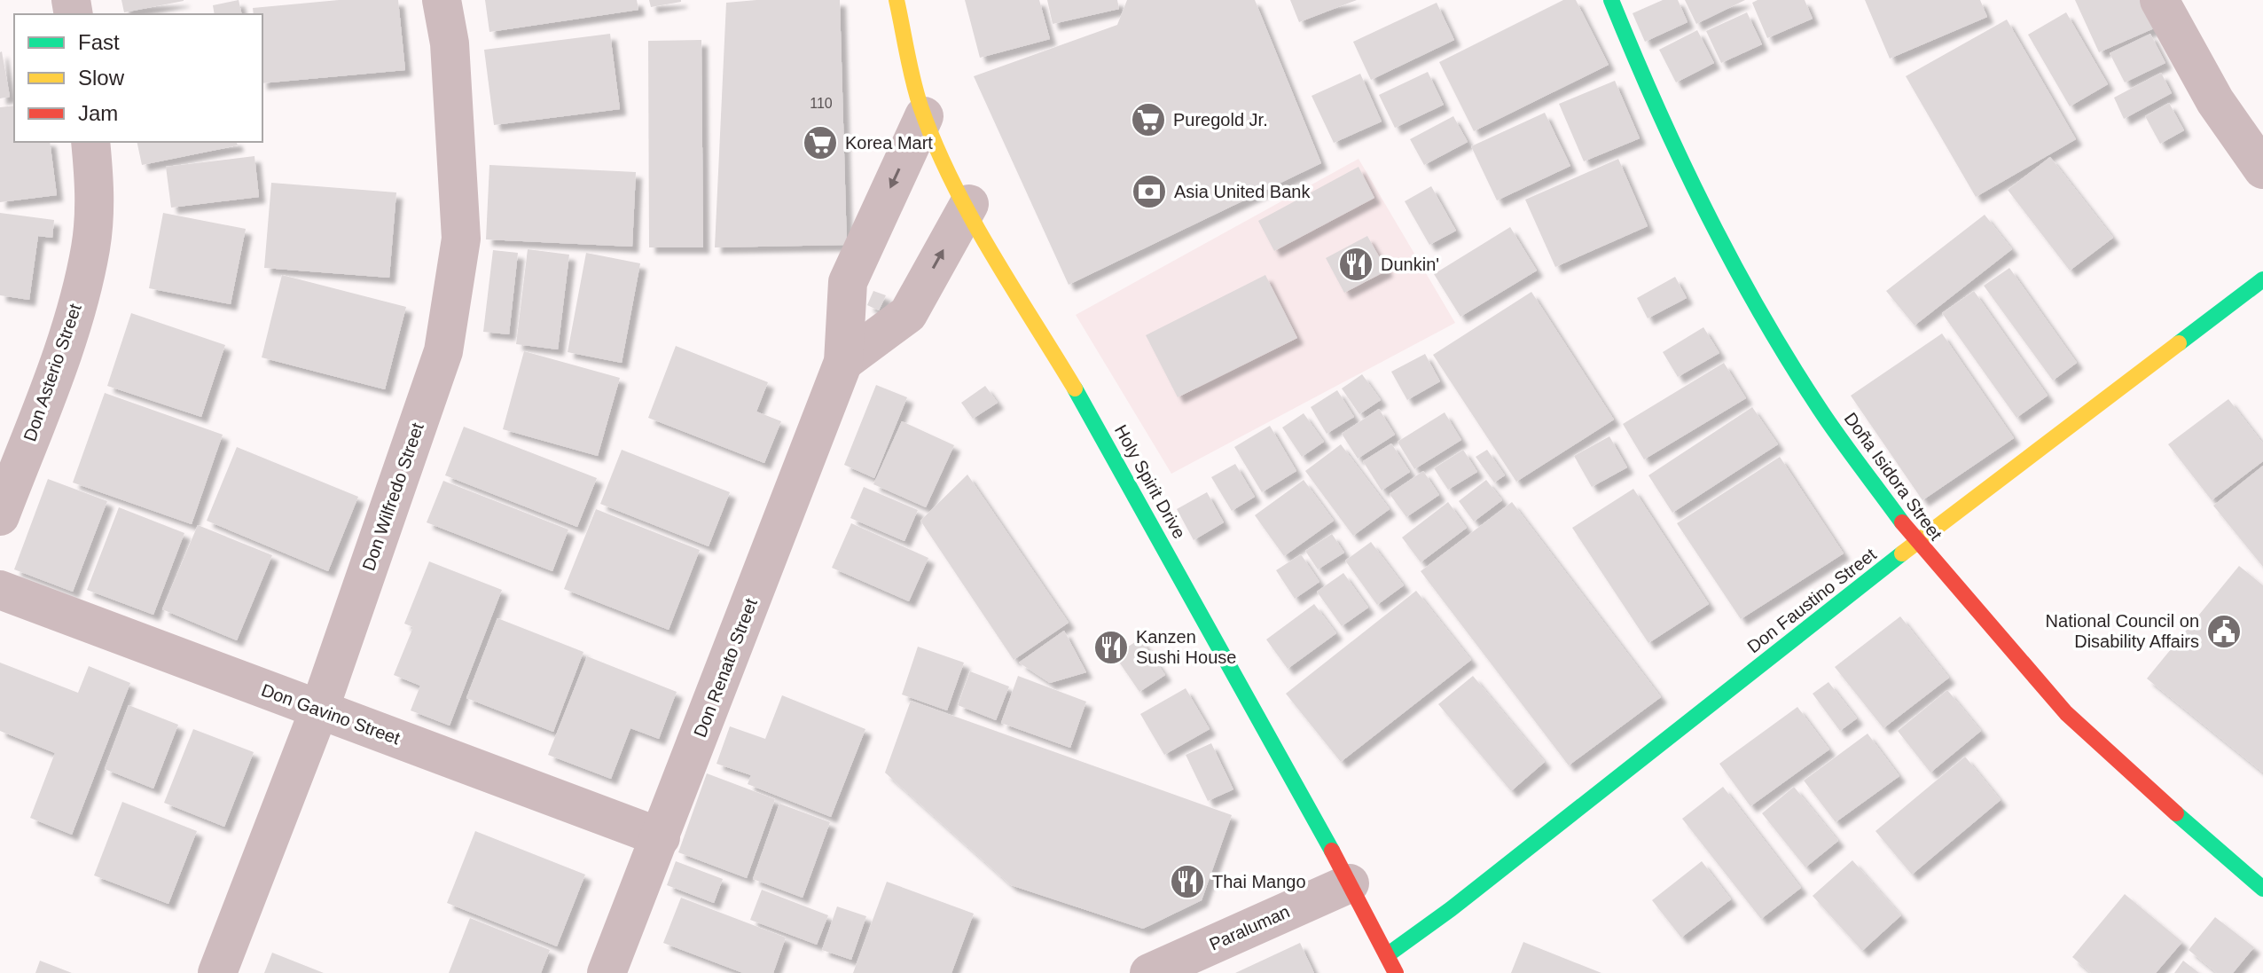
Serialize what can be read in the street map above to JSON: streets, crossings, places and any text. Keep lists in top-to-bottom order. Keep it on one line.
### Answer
{"streets":{"street":["Don Asterio Street","Doña Isidora Street","Holy Spirit Drive","Don Wilfredo Street","Don Faustino Street","Don Renato Street","Don Gavino Street","Paraluman"]},"crossings":[["Doña Isidora Street","Don Faustino Street"],["Holy Spirit Drive","Don Faustino Street"],["Holy Spirit Drive","Don Renato Street"],["Holy Spirit Drive","Paraluman"],["Don Wilfredo Street","Don Gavino Street"],["Don Renato Street","Don Gavino Street"]],"places":{"supermarket":["Puregold Jr.","Korea Mart"],"bank":["Asia United Bank"],"restaurant":["Dunkin'","Kanzen Sushi House","Thai Mango"],"public building":["National Council on Disability Affairs"]},"house_numbers":["110"],"legend":["Fast","Slow","Jam"]}
